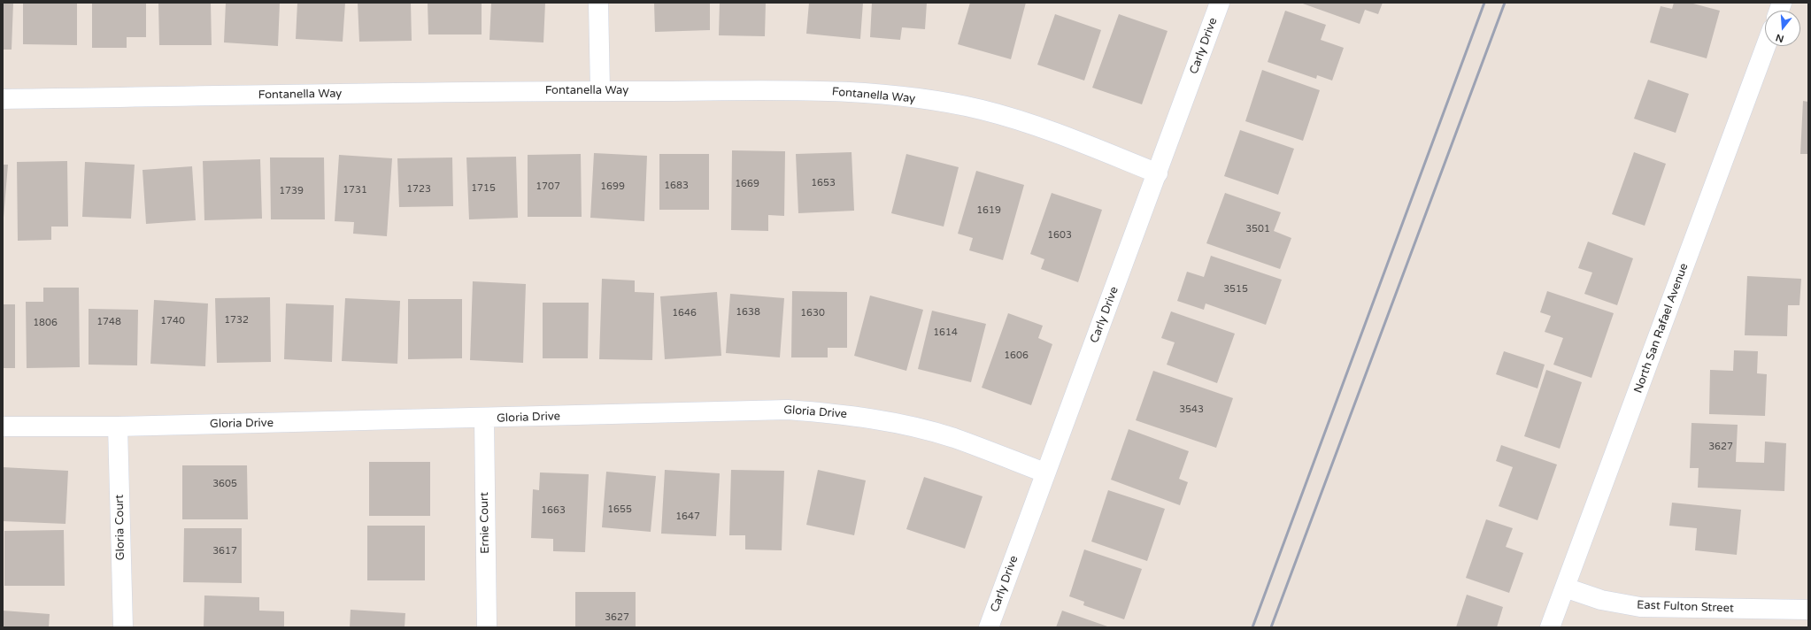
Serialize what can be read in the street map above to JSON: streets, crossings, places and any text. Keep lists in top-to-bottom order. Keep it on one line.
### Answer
{"streets":{"street":["Carly Drive","Fontanella Way","North San Rafael Avenue","Gloria Drive","Ernie Court","Gloria Court","East Fulton Street"]},"crossings":[["Carly Drive","Fontanella Way"],["Carly Drive","Gloria Drive"],["North San Rafael Avenue","East Fulton Street"],["Gloria Drive","Ernie Court"],["Gloria Drive","Gloria Court"]],"house_numbers":["1653","1669","1683","1707","1699","1715","1723","1731","1739","1619","3501","1603","3515","1638","1646","1630","1732","1740","1748","1806","1614","1606","3543","3627","3605","1655","1663","1647","3617","3627"],"north":"bottom"}
